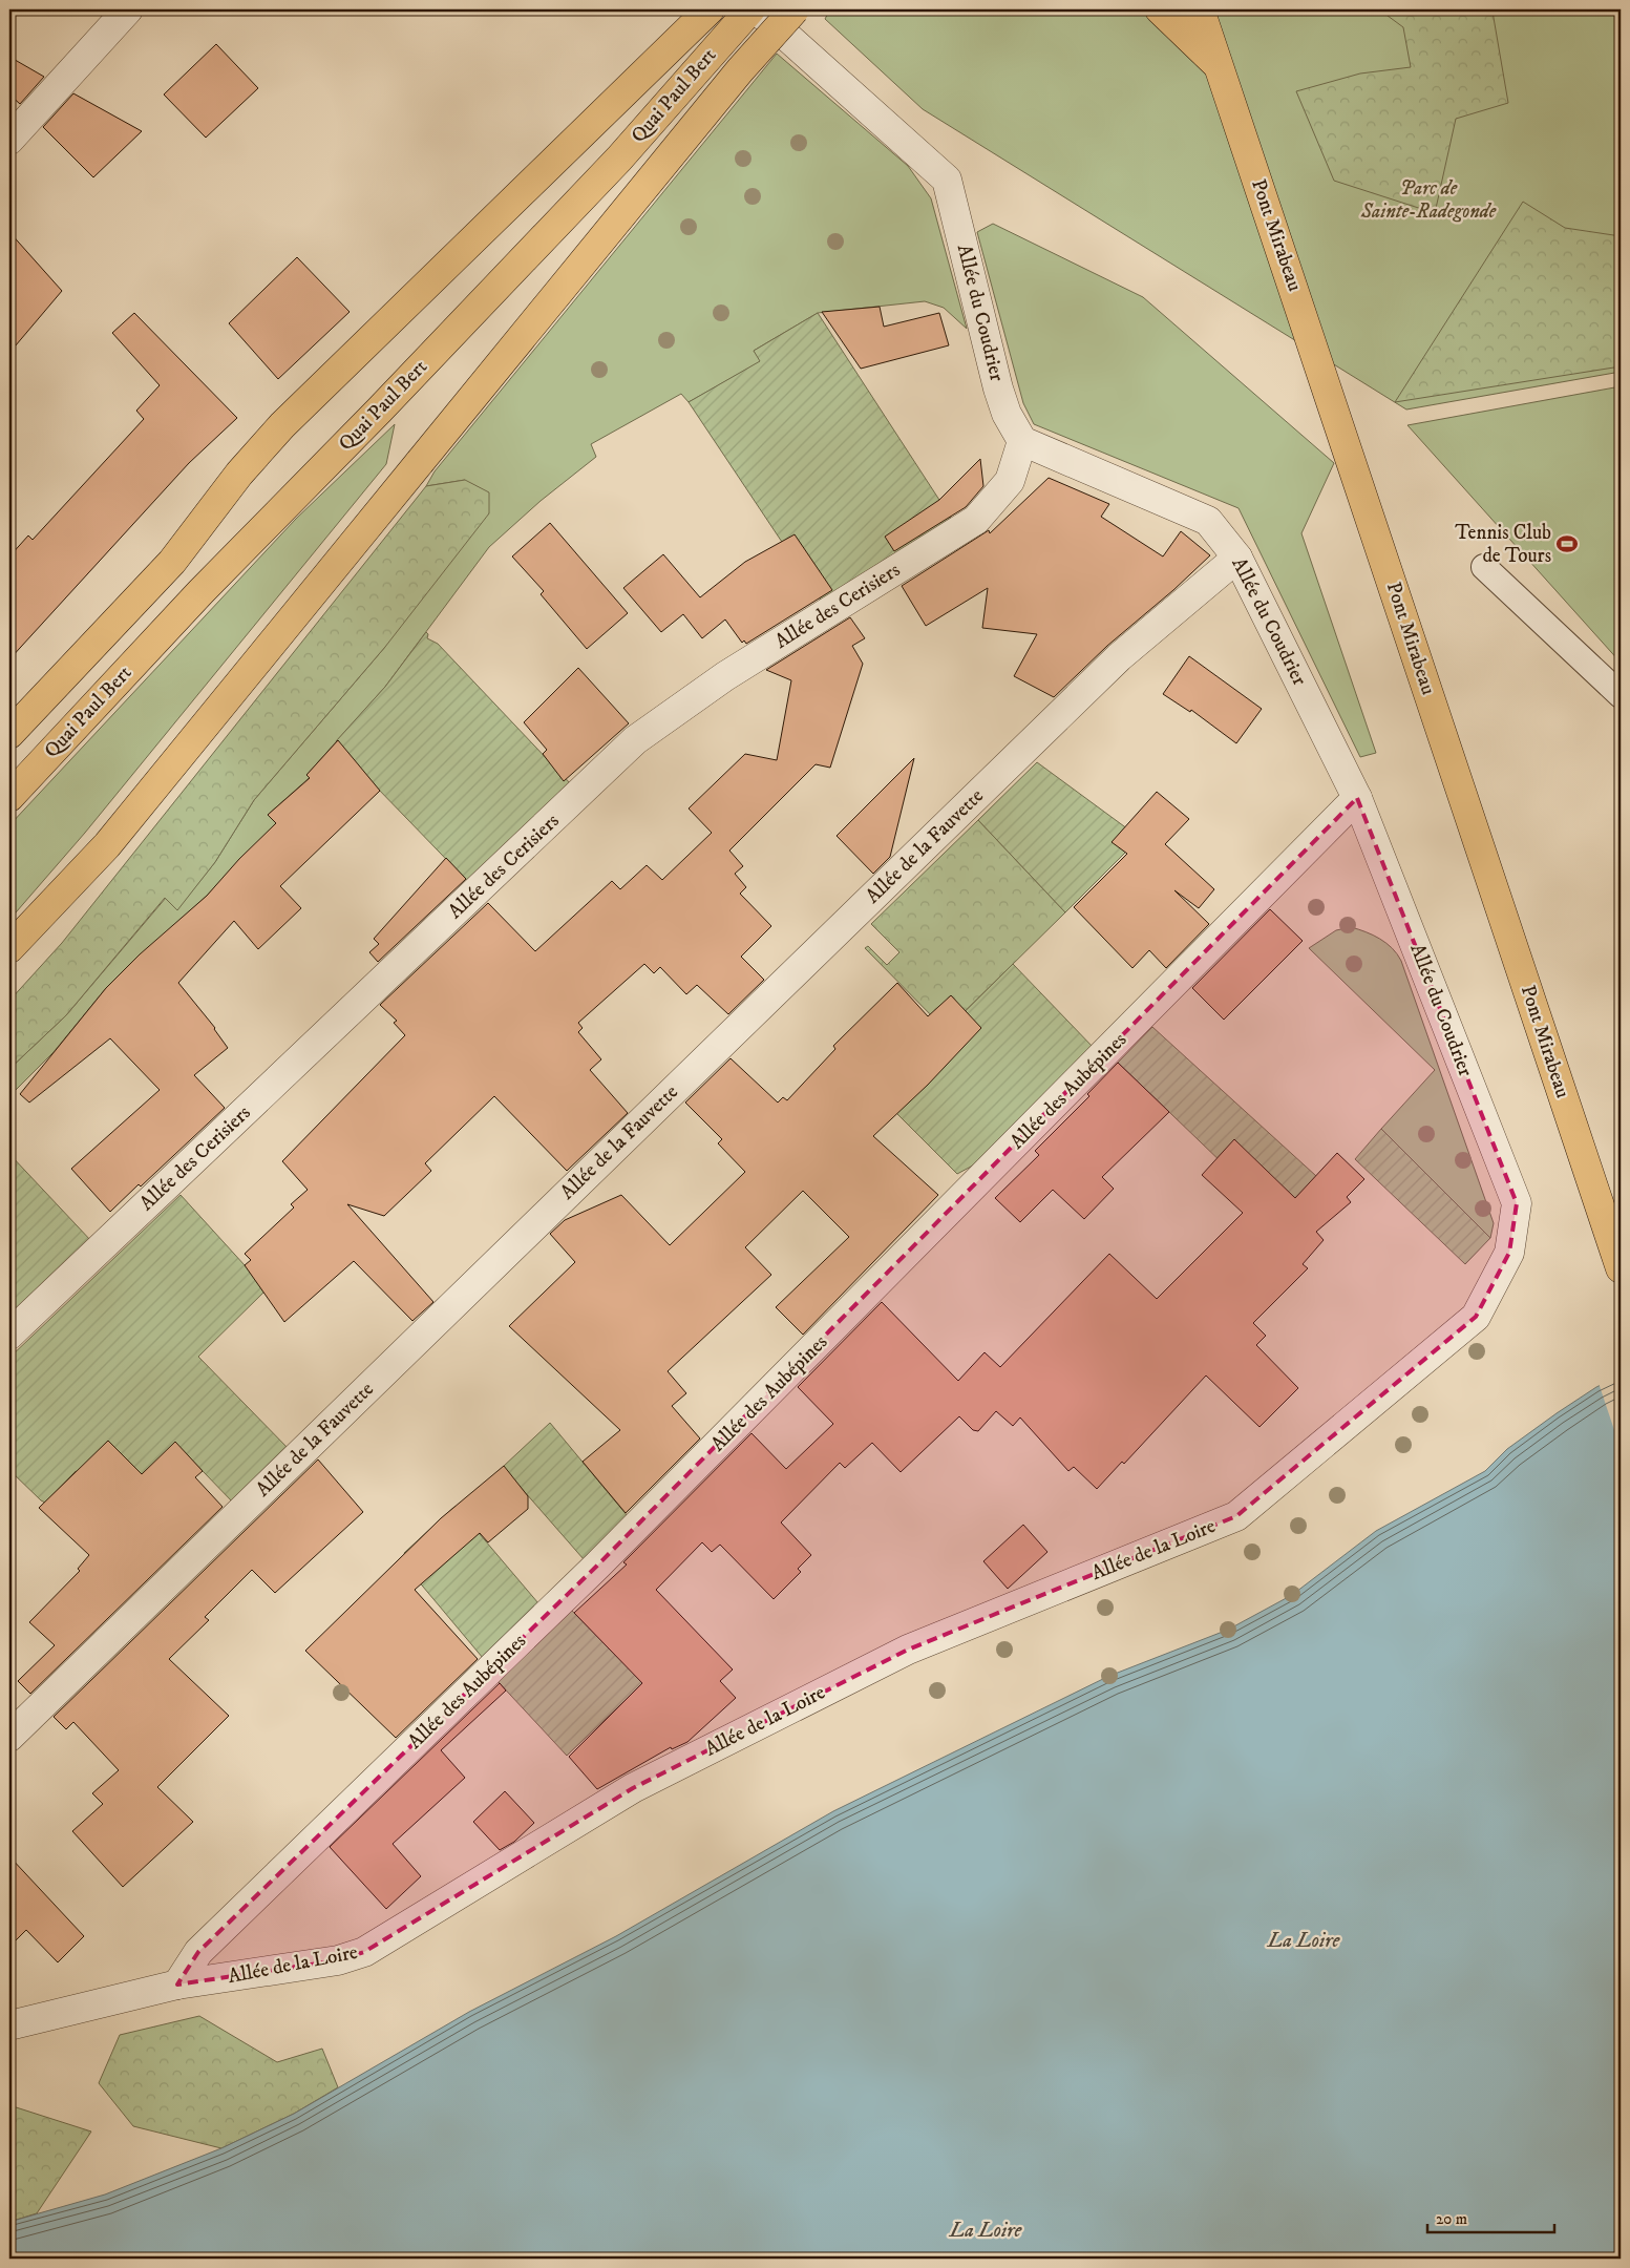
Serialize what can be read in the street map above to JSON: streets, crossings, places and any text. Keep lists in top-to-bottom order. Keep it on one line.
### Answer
{"streets":{"main road":["Quai Paul Bert","Pont Mirabeau"],"street":["Allée du Coudrier","Allée des Cerisiers","Allée de la Fauvette","Allée des Aubépines","Allée de la Loire"]},"crossings":[["Allée du Coudrier","Allée des Cerisiers"],["Allée du Coudrier","Allée de la Fauvette"],["Allée du Coudrier","Allée des Aubépines"],["Allée du Coudrier","Allée de la Loire"],["Allée des Aubépines","Allée de la Loire"]],"water":["La Loire"],"parks":["Parc de Sainte-Radegonde"],"places":{"sports":["Tennis Club de Tours"]},"scale_bar":"20 m"}
